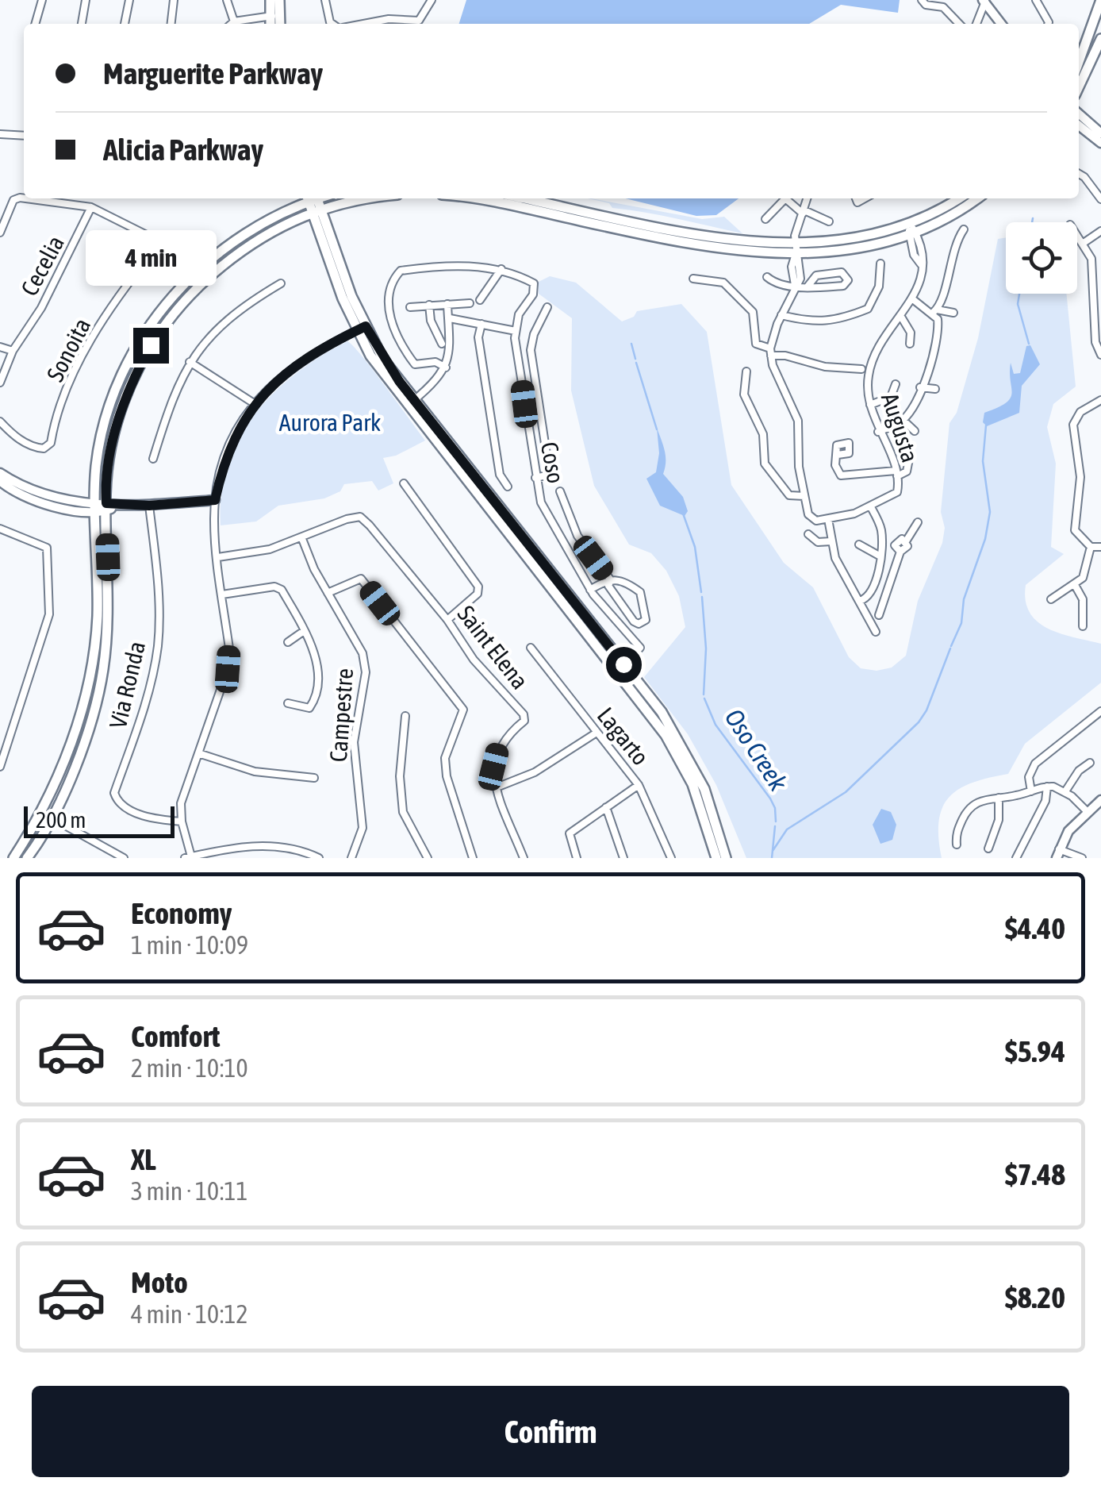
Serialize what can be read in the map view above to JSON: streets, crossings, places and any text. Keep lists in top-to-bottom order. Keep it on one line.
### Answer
{"streets":{"street":["Cecelia","Sonoita","Augusta","Coso","Saint Elena","Via Ronda","Campestre","Lagarto"]},"crossings":[["Cecelia","Sonoita"],["Saint Elena","Campestre"]],"water":["Oso Creek"],"parks":["Aurora Park"],"scale_bar":"200 m","page":{"banner":["Marguerite Parkway","Alicia Parkway"],"bubble":"4 min","scale":"200 m","list":[{"name":"Economy","note":"1 min · 10:09","value":"$4.40"},{"name":"Comfort","note":"2 min · 10:10","value":"$5.94"},{"name":"XL","note":"3 min · 10:11","value":"$7.48"},{"name":"Moto","note":"4 min · 10:12","value":"$8.20"}],"buttons":"Confirm"}}
